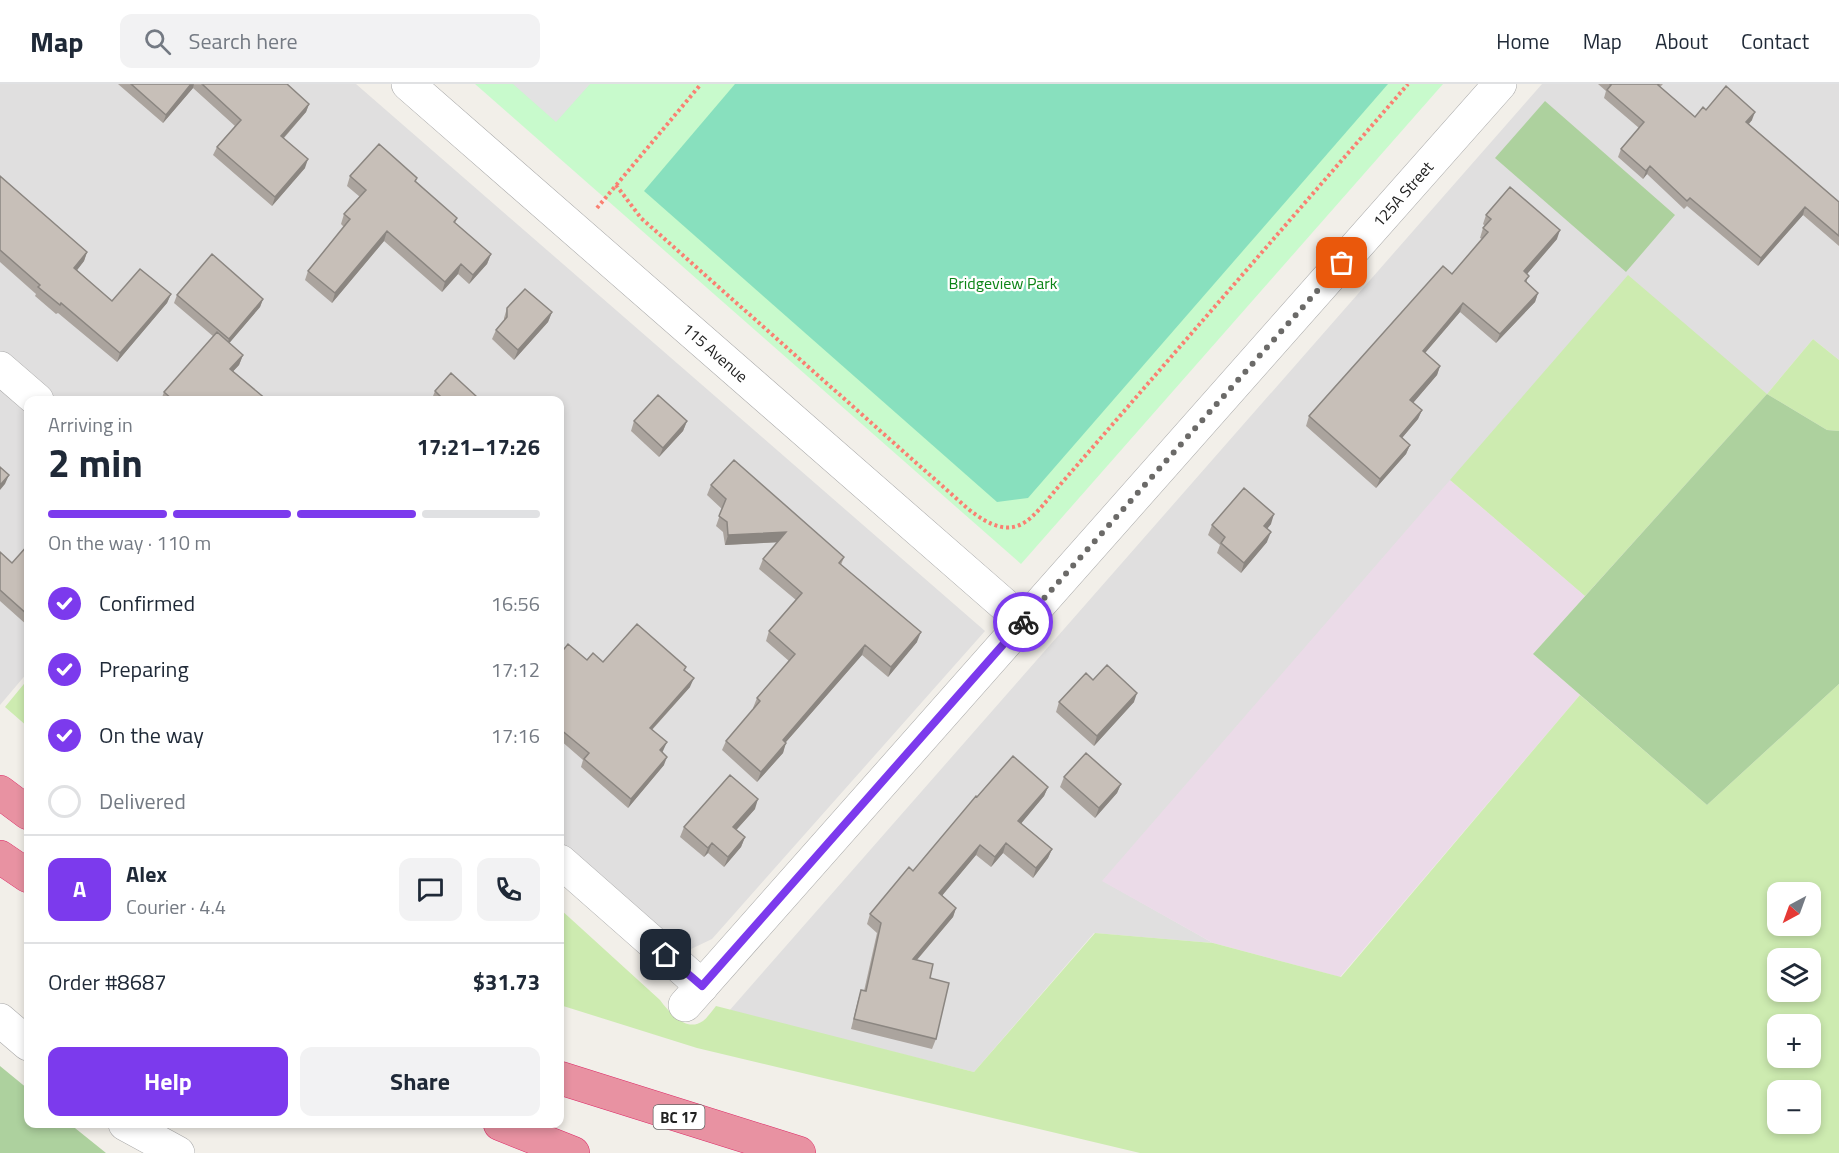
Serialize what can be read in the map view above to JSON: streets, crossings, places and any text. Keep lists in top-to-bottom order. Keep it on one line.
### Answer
{"streets":{"highway":["BC 17"],"street":["125A Street","115 Avenue"]},"crossings":[["125A Street","115 Avenue"]],"parks":["Bridgeview Park"],"north":"bottom left","page":{"header":"Map","search":"Search here","nav":["Home","Map","About","Contact"],"heading":["2 min","Arriving in","17:21–17:26"],"panel":["Alex","Courier · 4.4","Order #8687","$31.73"],"bar":"On the way · 110 m","list":[["Confirmed","16:56"],["Preparing","17:12"],["On the way","17:16"],"Delivered"],"round":"A","map_buttons":["+","−"],"buttons":["Help","Share"]}}
